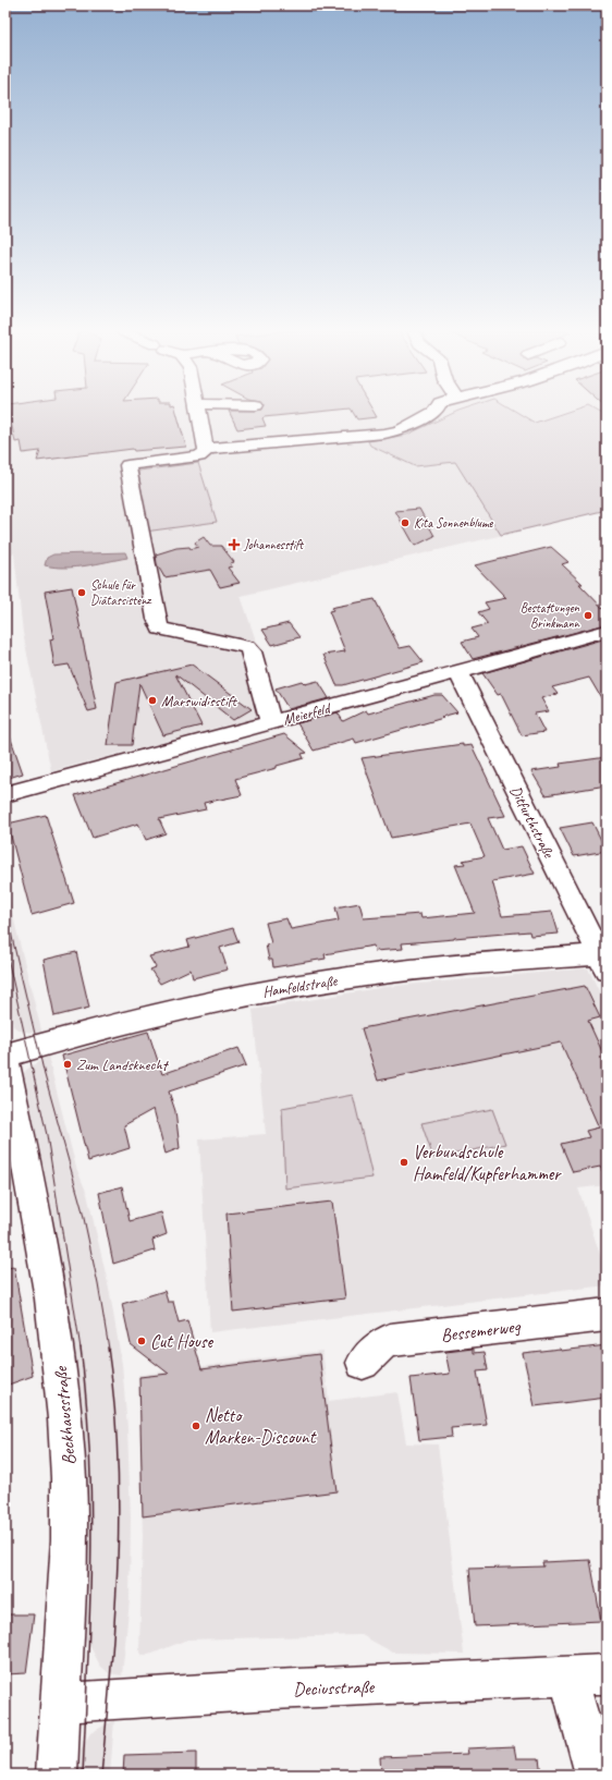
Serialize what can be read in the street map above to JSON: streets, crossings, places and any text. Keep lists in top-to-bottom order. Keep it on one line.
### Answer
{"streets":{"street":["Meierfeld","Ditfurthstraße","Hamfeldstraße","Bessemerweg","Beckhausstraße","Deciusstraße"]},"crossings":[["Meierfeld","Ditfurthstraße"],["Ditfurthstraße","Hamfeldstraße"],["Beckhausstraße","Deciusstraße"]],"places":{"other":["Kita Sonnenblume","Schule für Diätassistenz","Bestattungen Brinkmann","Marswidisstift","Zum Landsknecht","Verbundschule Hamfeld/Kupferhammer","Cut House","Netto Marken-Discount"],"health":["Johannesstift"]}}
